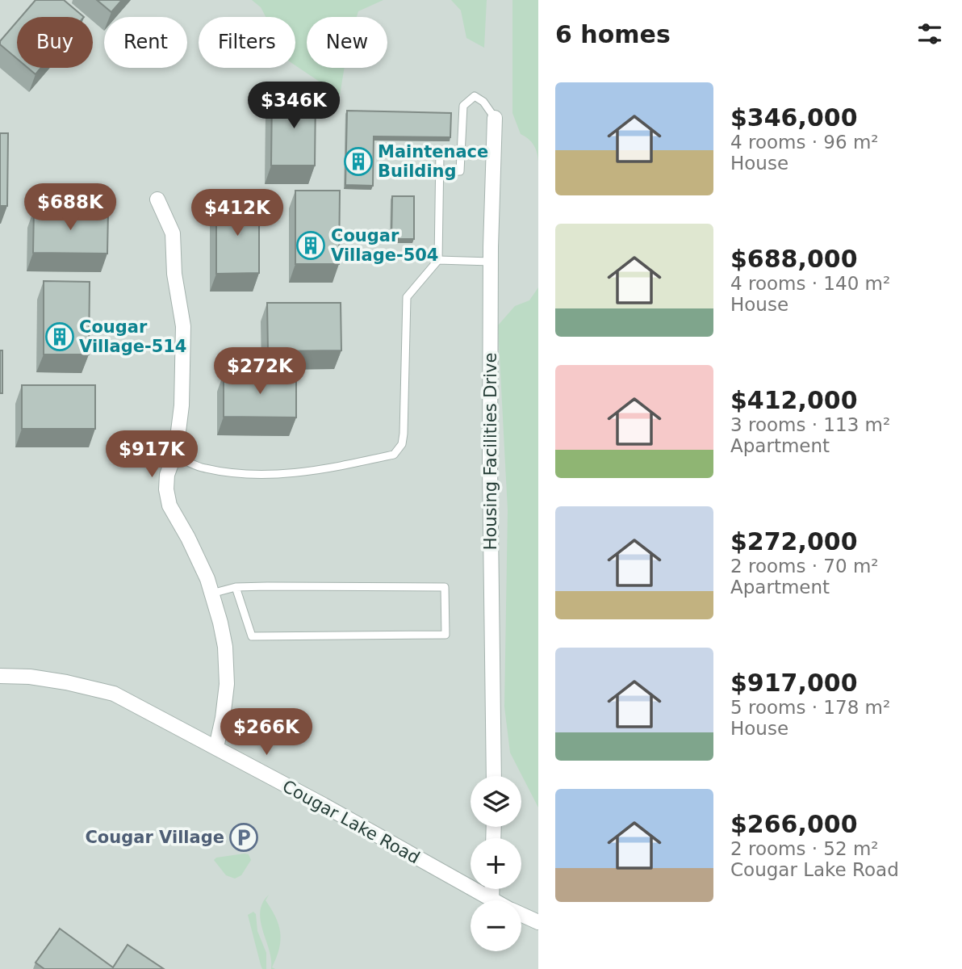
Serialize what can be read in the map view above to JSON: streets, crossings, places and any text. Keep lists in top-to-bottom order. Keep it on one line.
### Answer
{"streets":{"street":["Housing Facilities Drive","Cougar Lake Road"]},"places":{"building":["Maintenace Building","Cougar Village-504","Cougar Village-514"],"parking":["Cougar Village"]},"page":{"heading":"6 homes","chip":["Buy","Rent","Filters","New"],"list":[{"name":"$346,000","note":"4 rooms · 96 m² · House"},{"name":"$688,000","note":"4 rooms · 140 m² · House"},{"name":"$412,000","note":"3 rooms · 113 m² · Apartment"},{"name":"$272,000","note":"2 rooms · 70 m² · Apartment"},{"name":"$917,000","note":"5 rooms · 178 m² · House"},{"name":"$266,000","note":"2 rooms · 52 m² · Cougar Lake Road"}],"price":["$346K","$688K","$412K","$272K","$917K","$266K"],"map_buttons":["+","−"]}}
